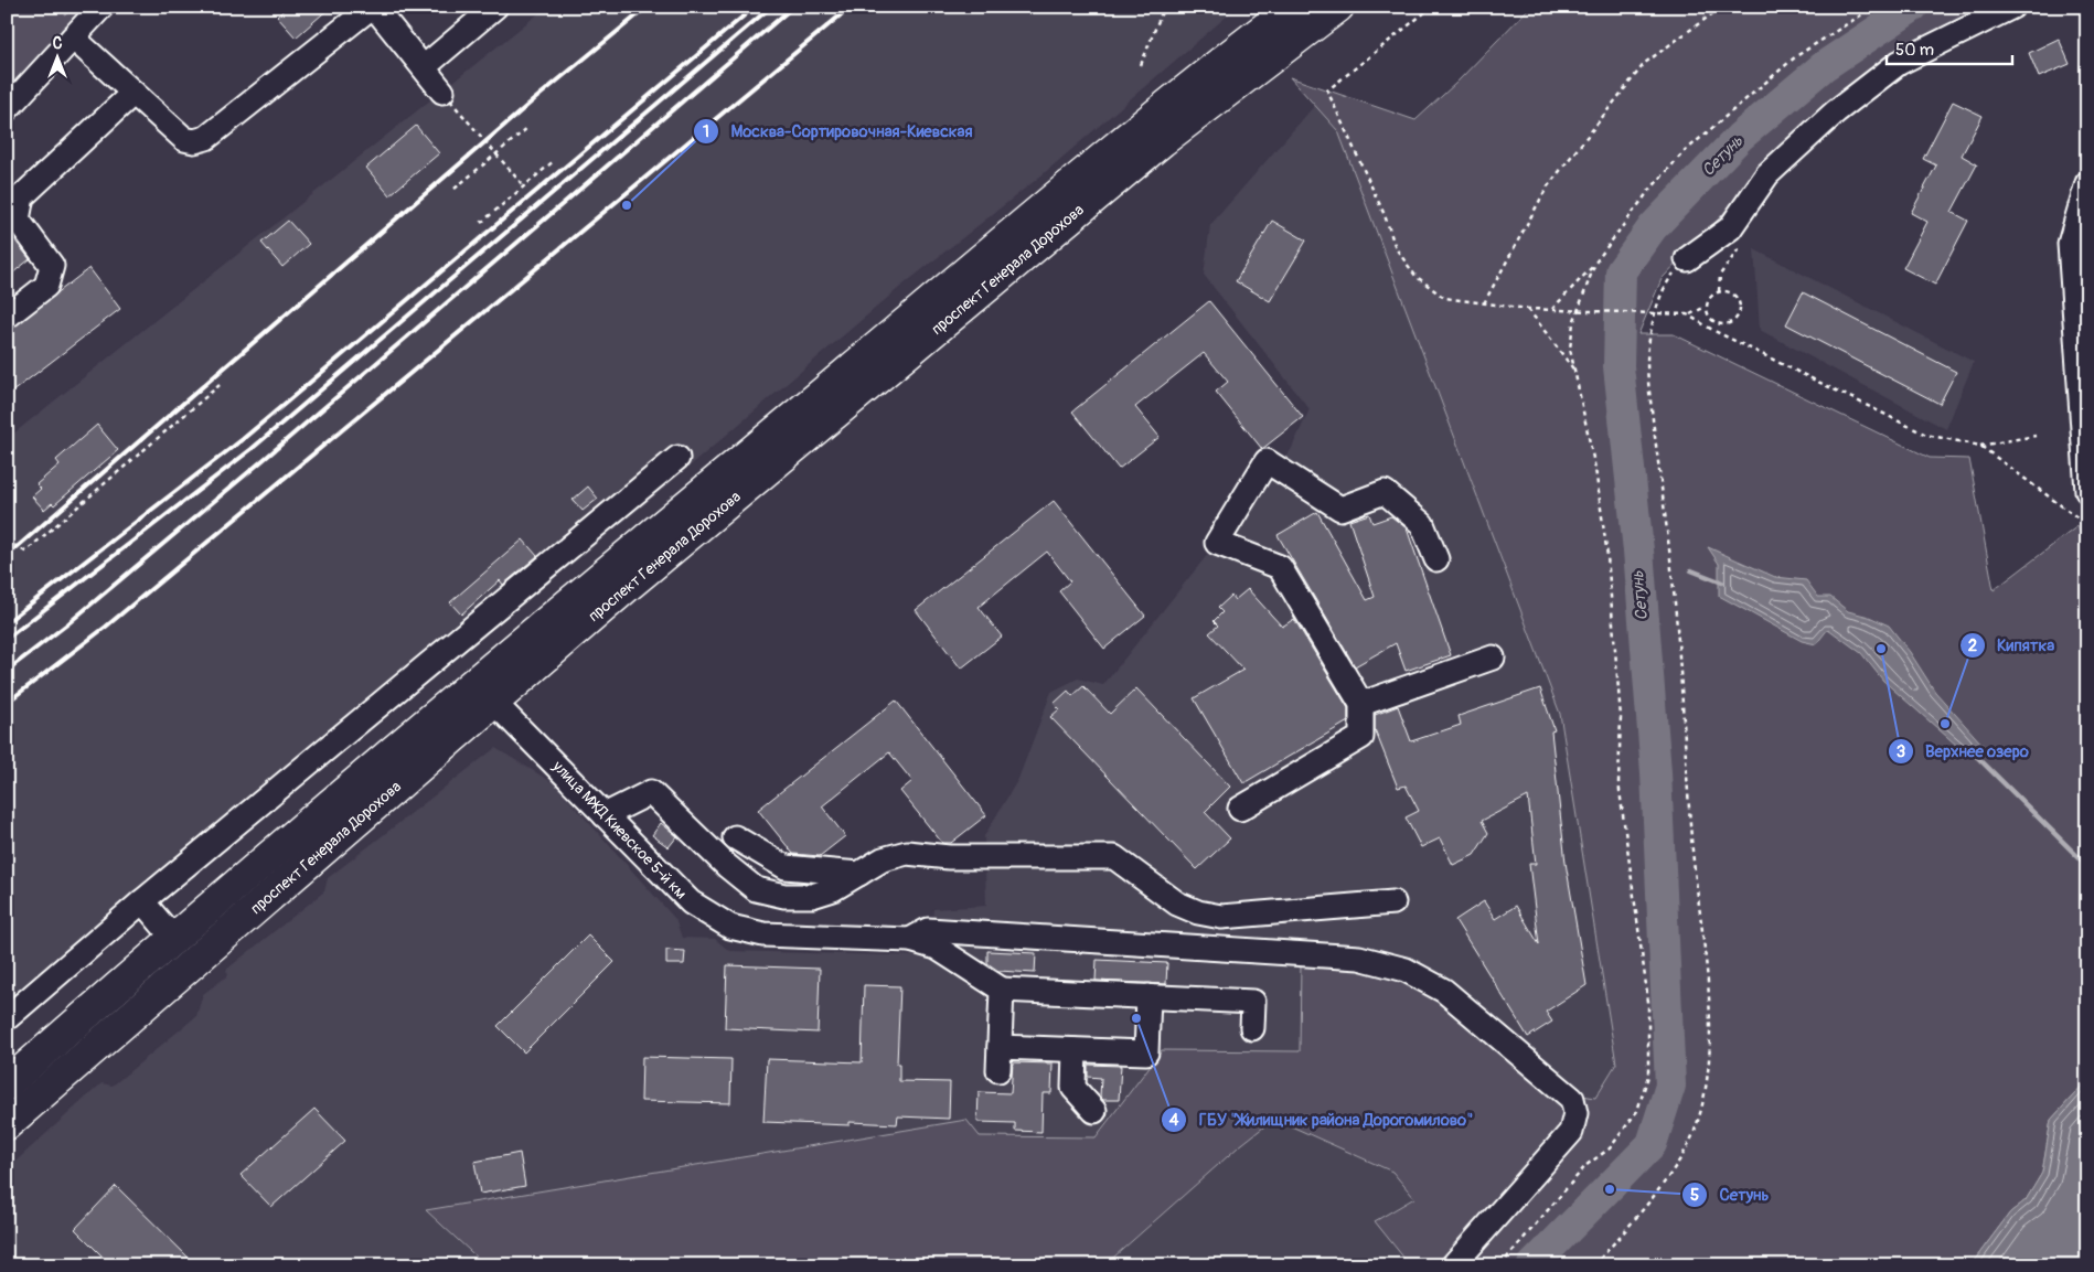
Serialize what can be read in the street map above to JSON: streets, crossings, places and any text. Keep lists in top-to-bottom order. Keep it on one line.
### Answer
{"streets":{"main road":["проспект Генерала Дорохова"],"street":["улица МЖД Киевское 5-й км"]},"crossings":[["проспект Генерала Дорохова","улица МЖД Киевское 5-й км"]],"water":["Сетунь"],"places":["Москва-Сортировочная-Киевская","Верхнее озеро","Кипятка","ГБУ \"Жилищник района Дорогомилово\"","Сетунь"],"scale_bar":"50 m","north":"top"}
